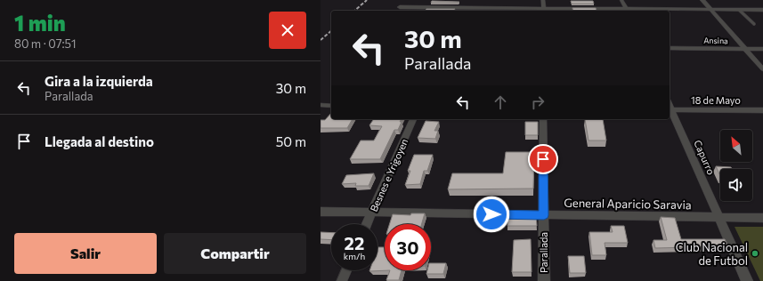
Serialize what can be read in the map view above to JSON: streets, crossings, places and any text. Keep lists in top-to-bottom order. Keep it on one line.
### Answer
{"streets":{"street":["Ansina","18 de Mayo","Capurro","Besnes e Yrigoyen","General Aparicio Saravia","Parallada"]},"crossings":[["Capurro","General Aparicio Saravia"],["Besnes e Yrigoyen","General Aparicio Saravia"],["General Aparicio Saravia","Parallada"]],"places":["Club Nacional de Futbol"],"north":"top left","page":{"heading":["1 min","80 m · 07:51"],"turn":["30 m","Parallada"],"list":[{"name":"Gira a la izquierda","note":"Parallada","value":"30 m"},{"name":"Llegada al destino","value":"50 m"}],"speed":"22 km/h","limit":"30","buttons":["Salir","Compartir"]}}
